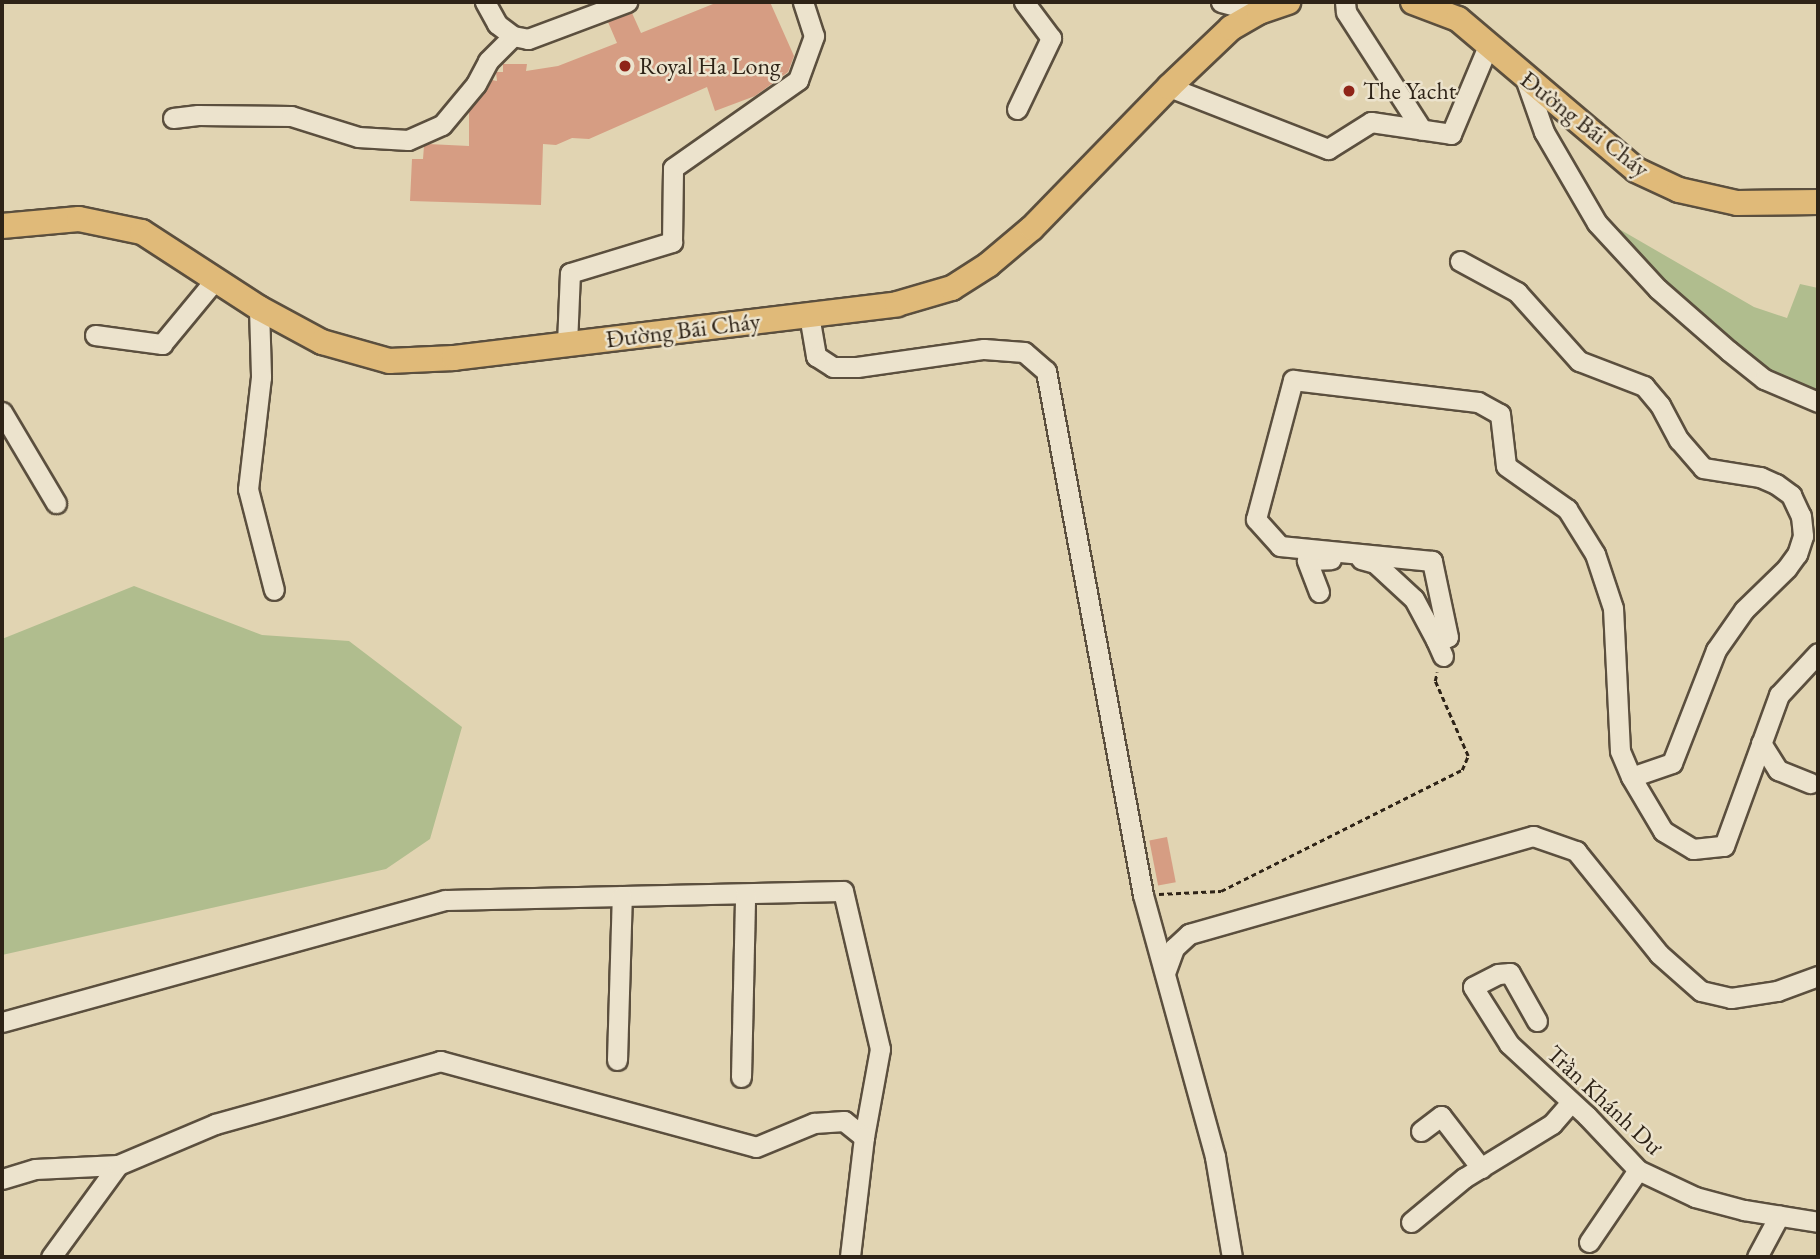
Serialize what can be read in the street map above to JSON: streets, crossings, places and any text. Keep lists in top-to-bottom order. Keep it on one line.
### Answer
{"streets":{"main road":["Đường Bãi Cháy"],"street":["Trần Khánh Dư"]},"places":["Royal Ha Long","The Yacht"]}
